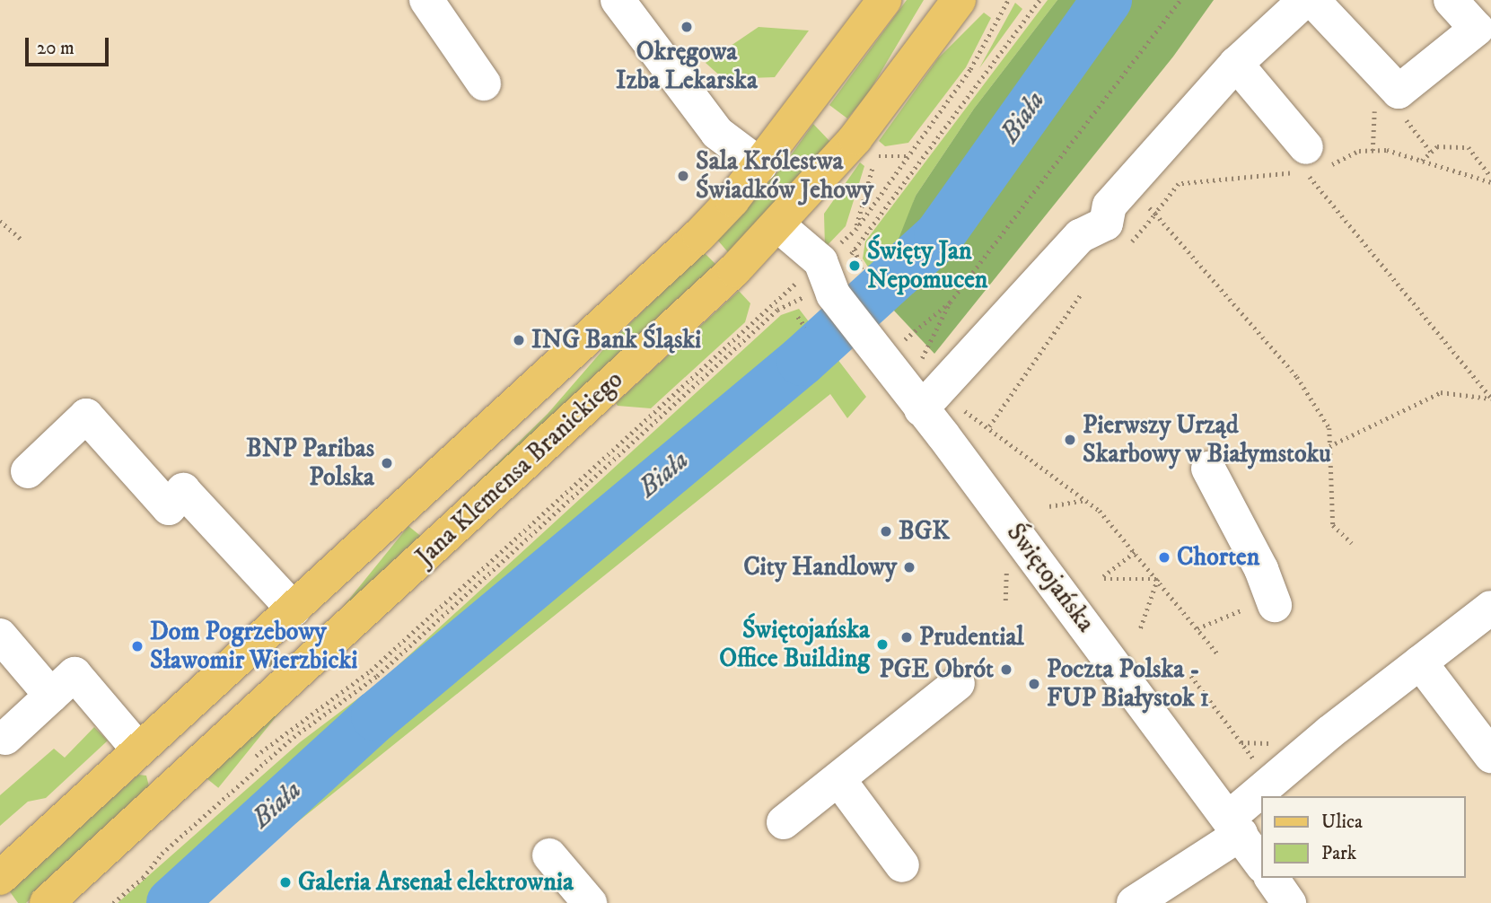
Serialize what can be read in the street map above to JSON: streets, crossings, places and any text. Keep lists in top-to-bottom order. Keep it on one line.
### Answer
{"streets":{"main road":["Jana Klemensa Branickiego"],"street":["Świętojańska"]},"crossings":[["Jana Klemensa Branickiego","Świętojańska"]],"water":["Biała"],"places":["Okręgowa Izba Lekarska","Sala Królestwa Świadków Jehowy","Święty Jan Nepomucen","ING Bank Śląski","Pierwszy Urząd Skarbowy w Białymstoku","BNP Paribas Polska","BGK","Chorten","City Handlowy","Prudential","Świętojańska Office Building","Dom Pogrzebowy Sławomir Wierzbicki","PGE Obrót","Poczta Polska - FUP Białystok 1","Galeria Arsenał elektrownia"],"legend":["Ulica","Park"],"scale_bar":"20 m"}
